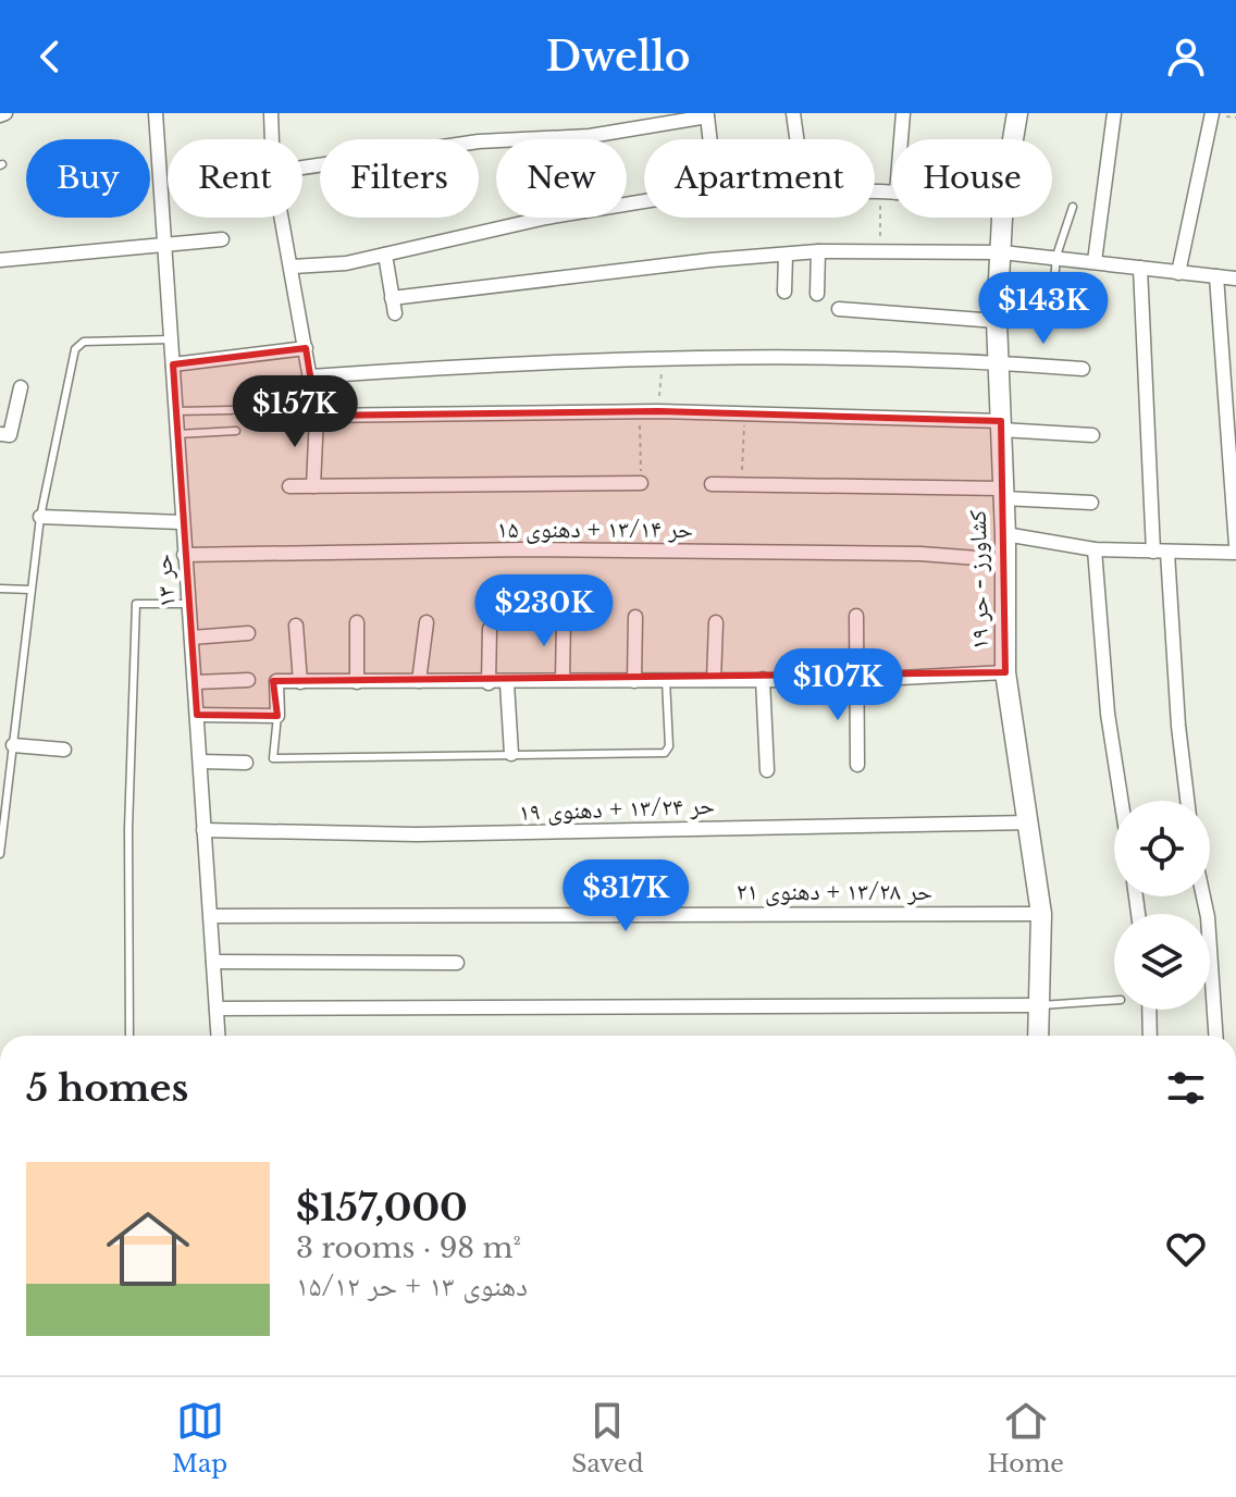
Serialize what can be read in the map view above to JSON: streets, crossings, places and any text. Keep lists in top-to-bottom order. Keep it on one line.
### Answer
{"streets":{"street":["حر ۱۳/۱۴ + دهنوی ۱۵","کشاورز - حر ۱۹","حر ۱۳","حر ۱۳/۲۴ + دهنوی ۱۹","حر ۱۳/۲۸ + دهنوی ۲۱"]},"crossings":[["حر ۱۳/۱۴ + دهنوی ۱۵","کشاورز - حر ۱۹"],["حر ۱۳/۱۴ + دهنوی ۱۵","حر ۱۳"],["کشاورز - حر ۱۹","حر ۱۳/۲۴ + دهنوی ۱۹"],["کشاورز - حر ۱۹","حر ۱۳/۲۸ + دهنوی ۲۱"],["حر ۱۳","حر ۱۳/۲۴ + دهنوی ۱۹"],["حر ۱۳","حر ۱۳/۲۸ + دهنوی ۲۱"]],"page":{"header":"Dwello","chip":["Buy","Rent","Filters","New","Apartment","House"],"price":["$143K","$157K","$230K","$107K","$317K"],"heading":"5 homes","list":[{"name":"$157,000","note":"3 rooms · 98 m² · دهنوی ۱۳ + حر ۱۵/۱۲"}],"tabs":["Map","Saved","Home"]}}
